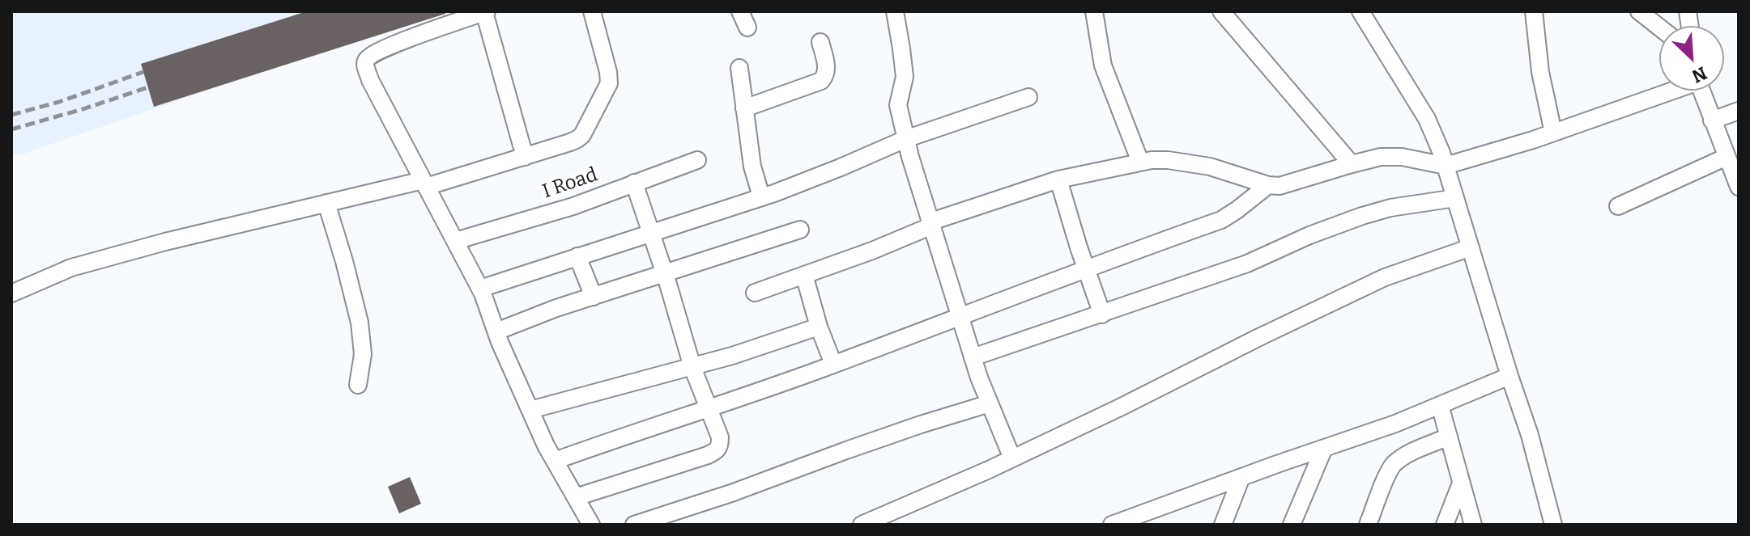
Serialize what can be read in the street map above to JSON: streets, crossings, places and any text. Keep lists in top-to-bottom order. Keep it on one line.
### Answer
{"streets":{"street":["I Road"]},"north":"bottom right"}
